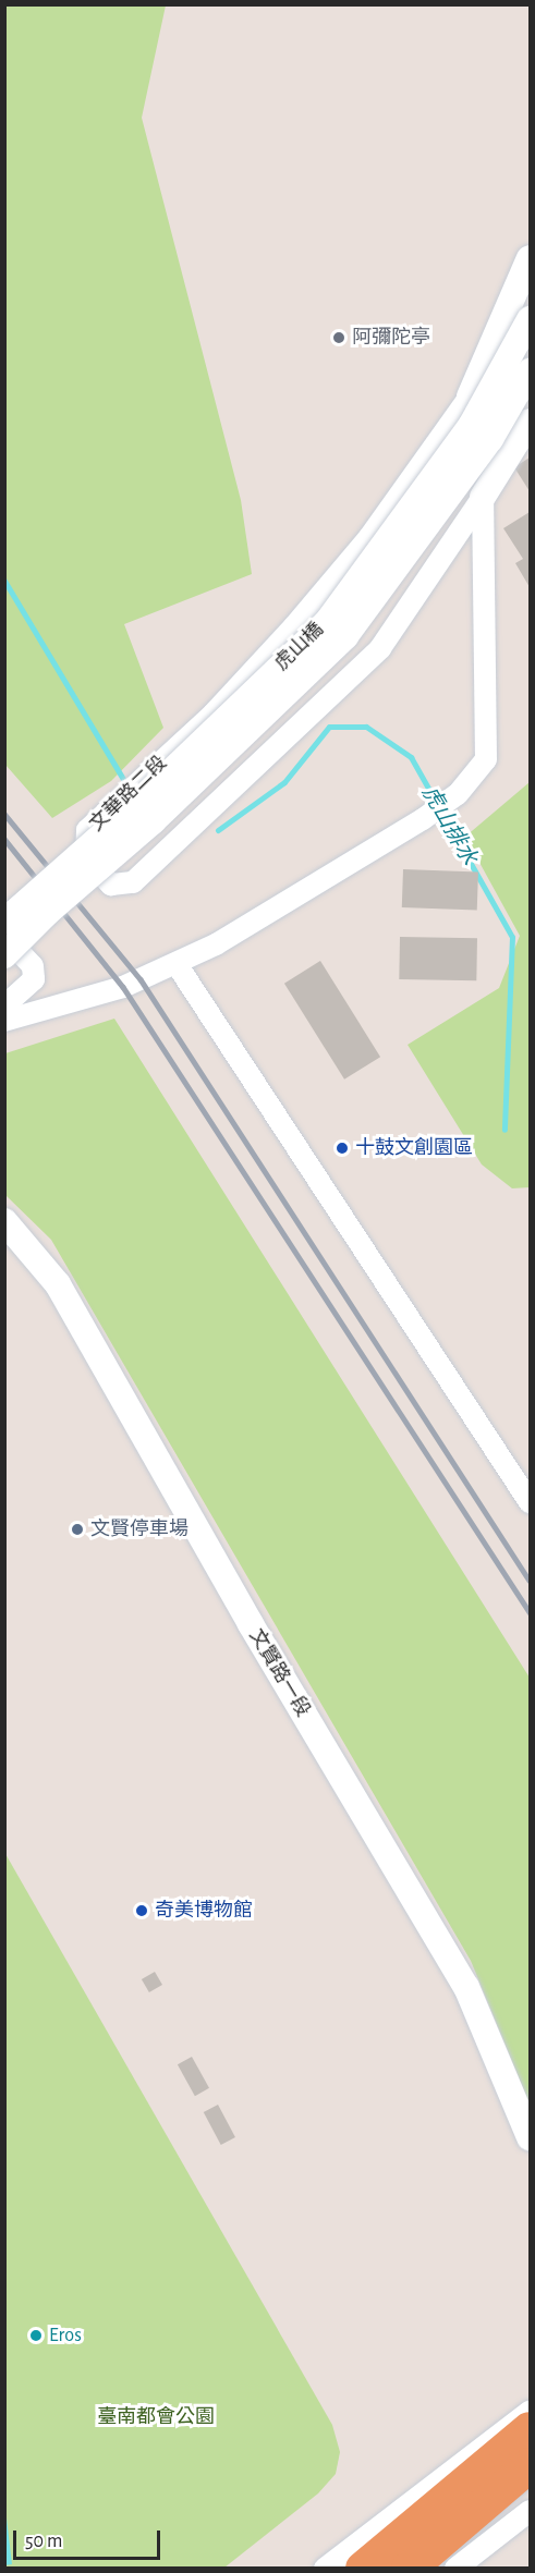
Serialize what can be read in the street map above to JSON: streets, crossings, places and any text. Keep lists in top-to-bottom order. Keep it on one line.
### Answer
{"streets":{"street":["虎山橋","文華路二段","文賢路一段"]},"water":["虎山排水"],"parks":["臺南都會公園"],"places":["阿彌陀亭","十鼓文創園區","文賢停車場","奇美博物館","Eros"],"scale_bar":"50 m"}
